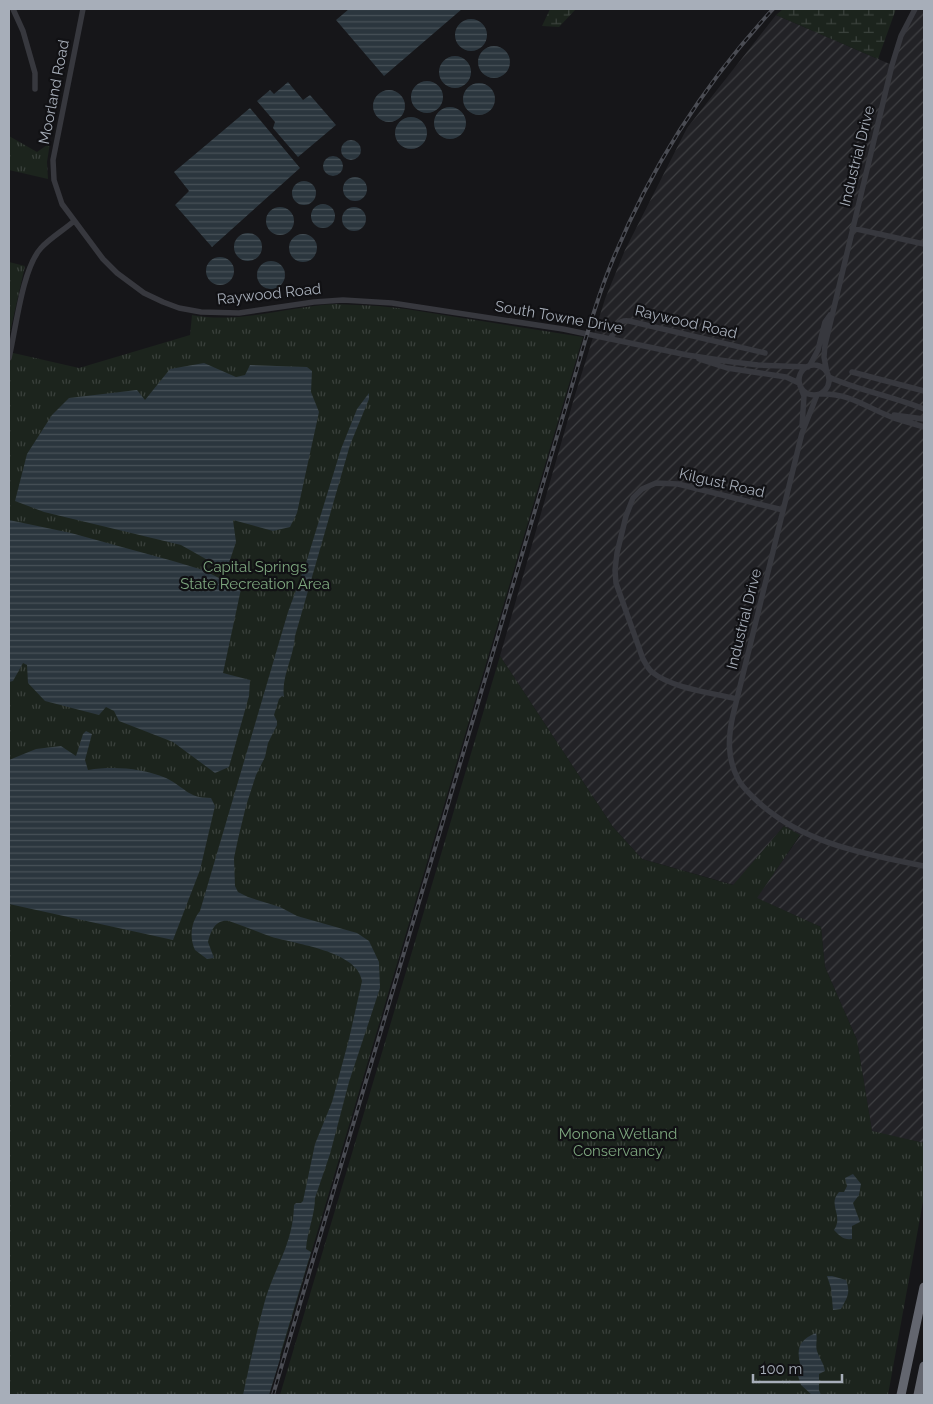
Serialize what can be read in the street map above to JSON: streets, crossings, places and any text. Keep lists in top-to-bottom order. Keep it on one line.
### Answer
{"streets":{"street":["Moorland Road","Industrial Drive","Raywood Road","South Towne Drive","Kilgust Road"]},"crossings":[["Moorland Road","Raywood Road"],["Industrial Drive","South Towne Drive"],["Industrial Drive","Kilgust Road"],["Raywood Road","South Towne Drive"]],"parks":["Capital Springs State Recreation Area","Monona Wetland Conservancy"],"scale_bar":"100 m"}
